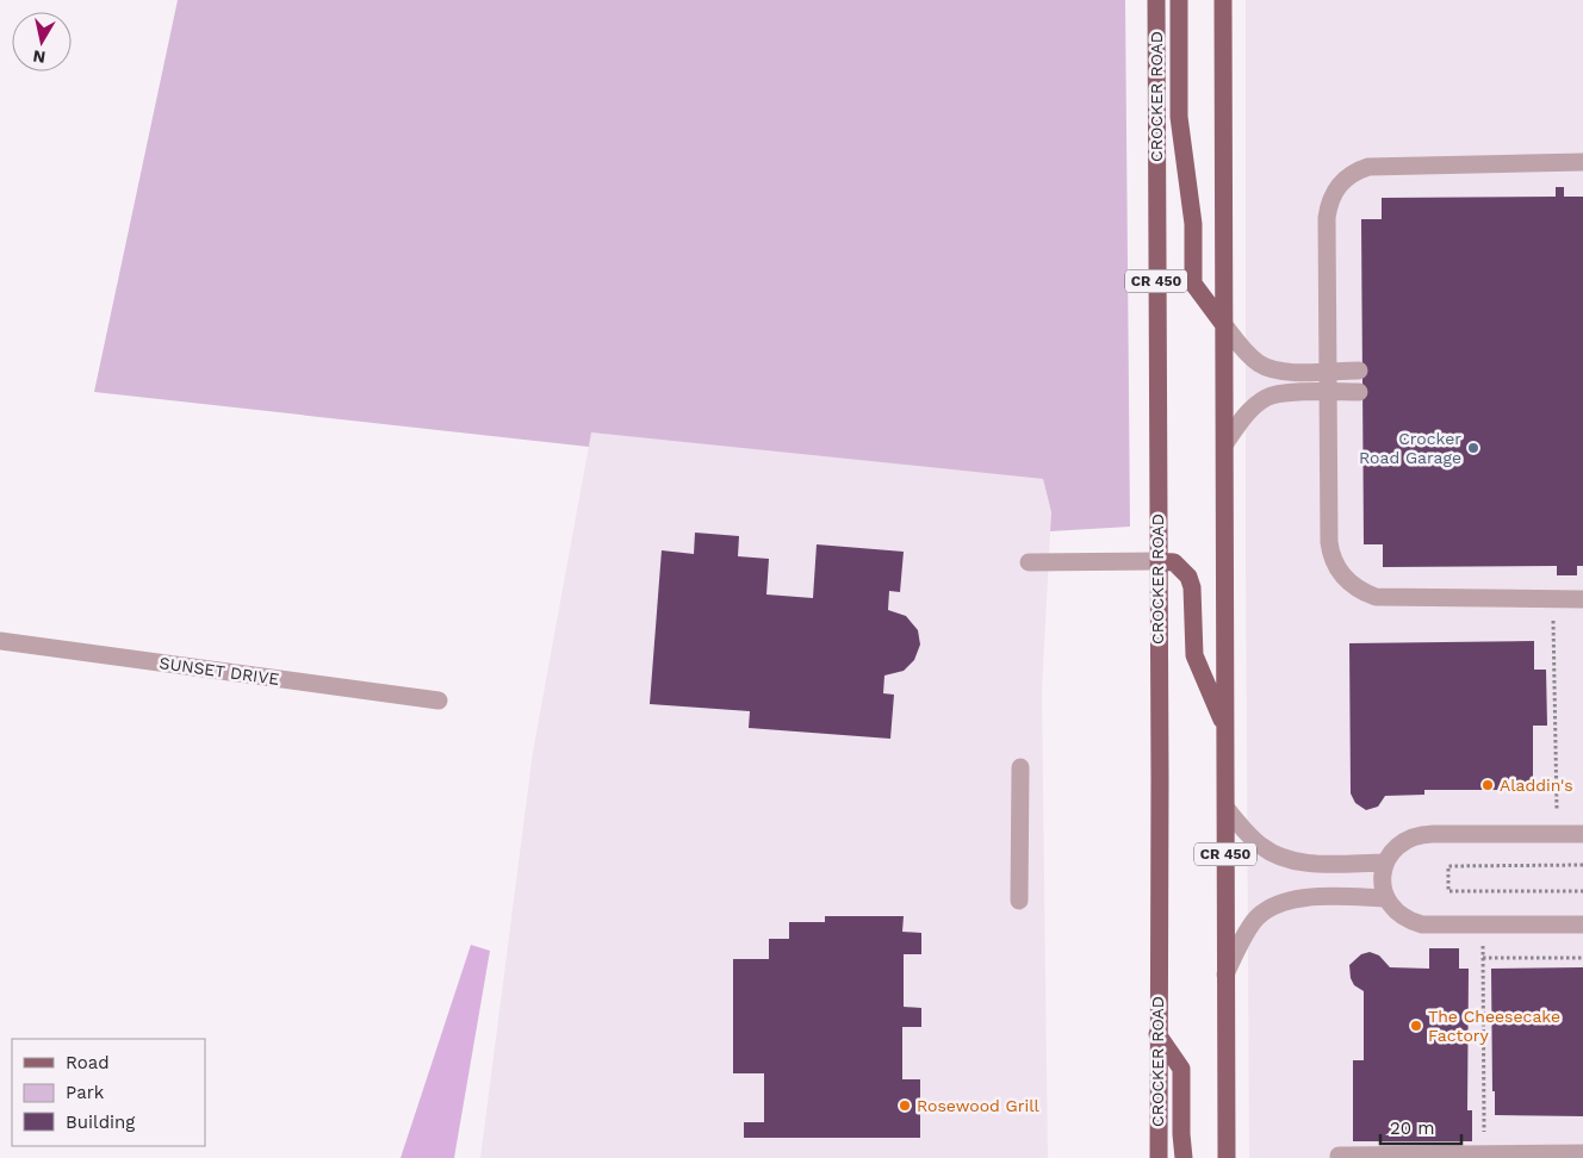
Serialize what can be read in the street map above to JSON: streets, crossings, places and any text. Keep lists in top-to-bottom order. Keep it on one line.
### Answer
{"streets":{"main road":["CROCKER ROAD","CR 450"],"street":["SUNSET DRIVE"]},"places":["Crocker Road Garage","Aladdin's","The Cheesecake Factory","Rosewood Grill"],"legend":["Road","Park","Building"],"scale_bar":"20 m","north":"bottom"}
